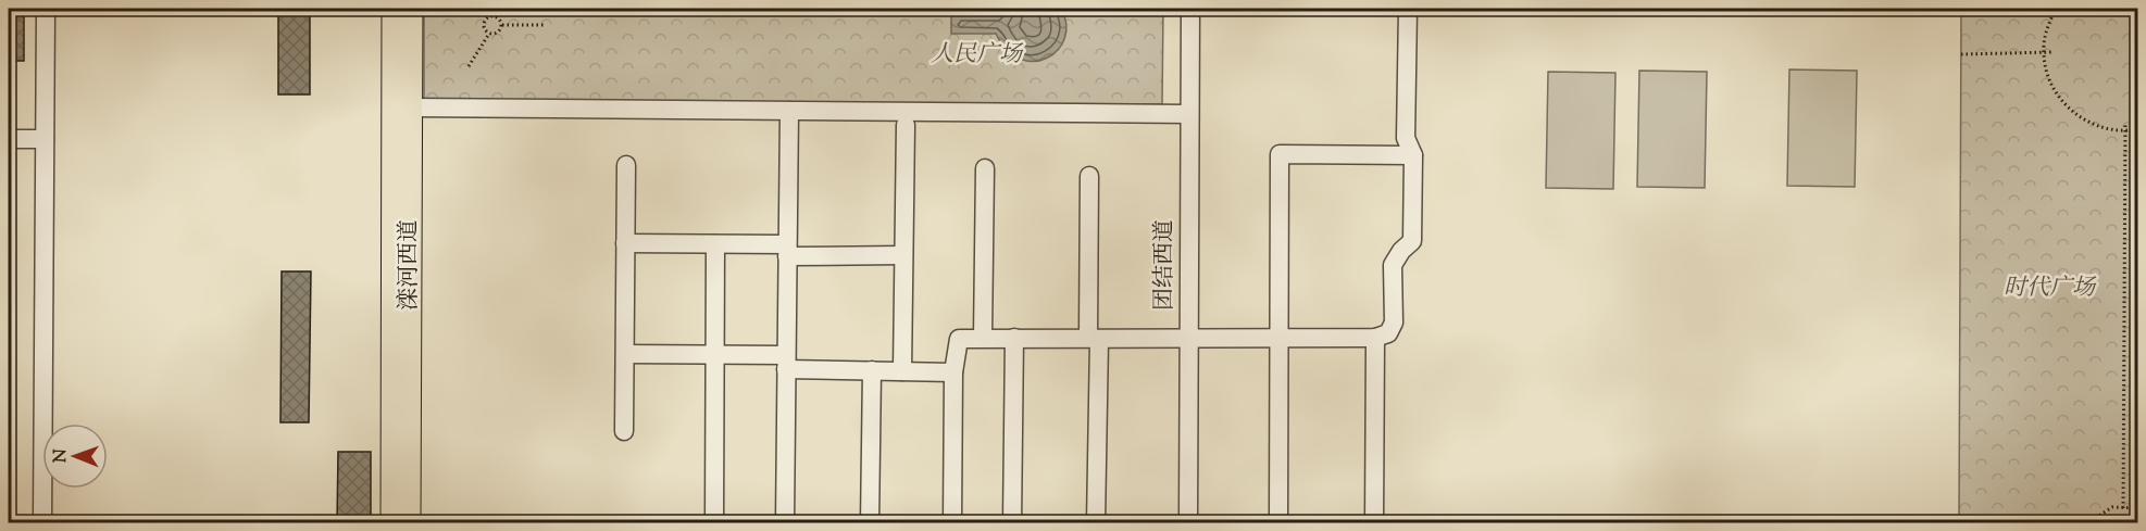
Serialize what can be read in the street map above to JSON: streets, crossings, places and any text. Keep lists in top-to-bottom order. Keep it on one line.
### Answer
{"streets":{"main road":["滦河西道"],"street":["团结西道"]},"parks":["人民广场","时代广场"],"north":"left"}
